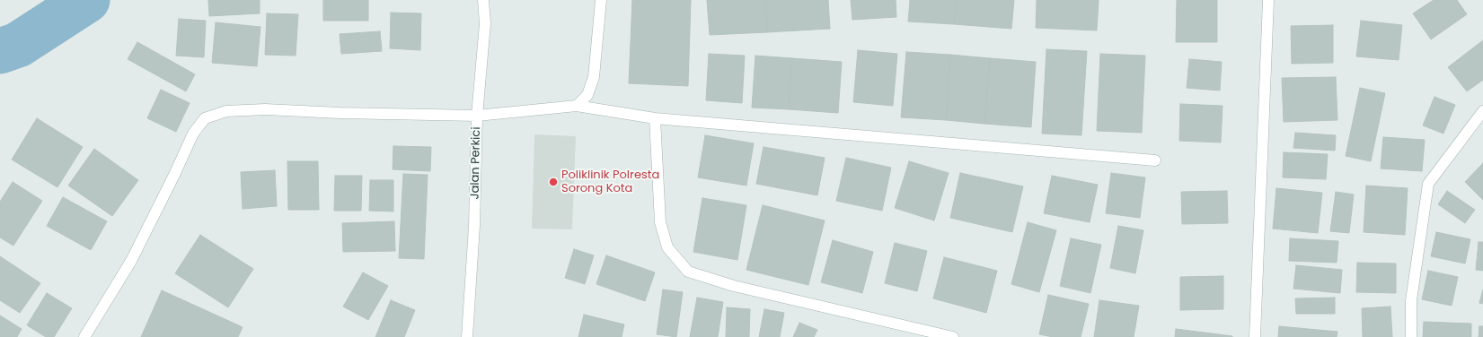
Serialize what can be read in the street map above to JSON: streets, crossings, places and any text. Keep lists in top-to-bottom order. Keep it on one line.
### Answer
{"streets":{"street":["Jalan Perkici"]},"places":["Poliklinik Polresta Sorong Kota"]}
